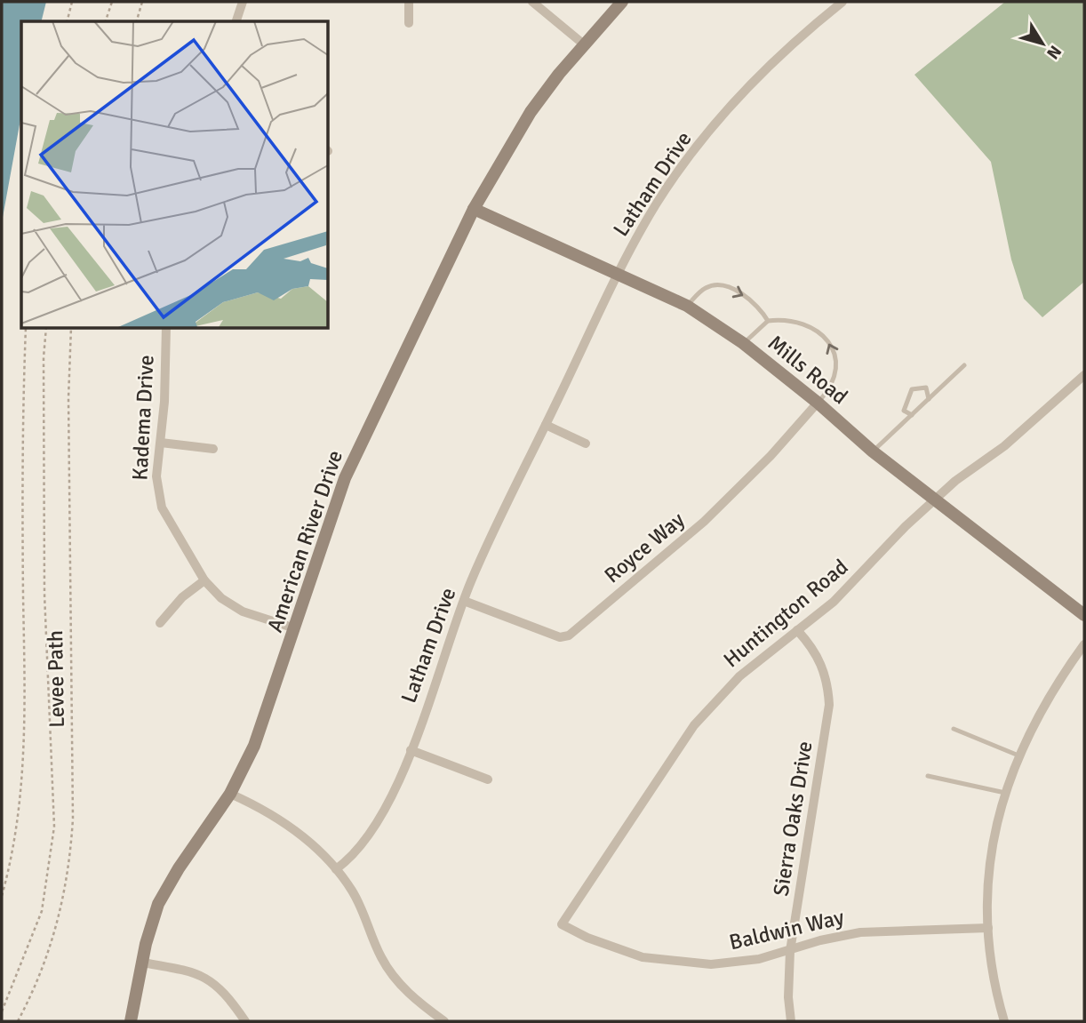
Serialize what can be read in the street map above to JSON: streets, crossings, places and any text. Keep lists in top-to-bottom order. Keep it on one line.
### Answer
{"streets":{"street":["Latham Drive","Mills Road","Kadema Drive","American River Drive","Royce Way","Huntington Road","Sierra Oaks Drive","Baldwin Way"],"path":["Levee Path"]},"crossings":[["Latham Drive","Mills Road"],["Latham Drive","Royce Way"],["Mills Road","American River Drive"],["Mills Road","Royce Way"],["Mills Road","Huntington Road"],["Kadema Drive","American River Drive"],["Huntington Road","Sierra Oaks Drive"],["Huntington Road","Baldwin Way"],["Sierra Oaks Drive","Baldwin Way"]],"north":"bottom right"}
